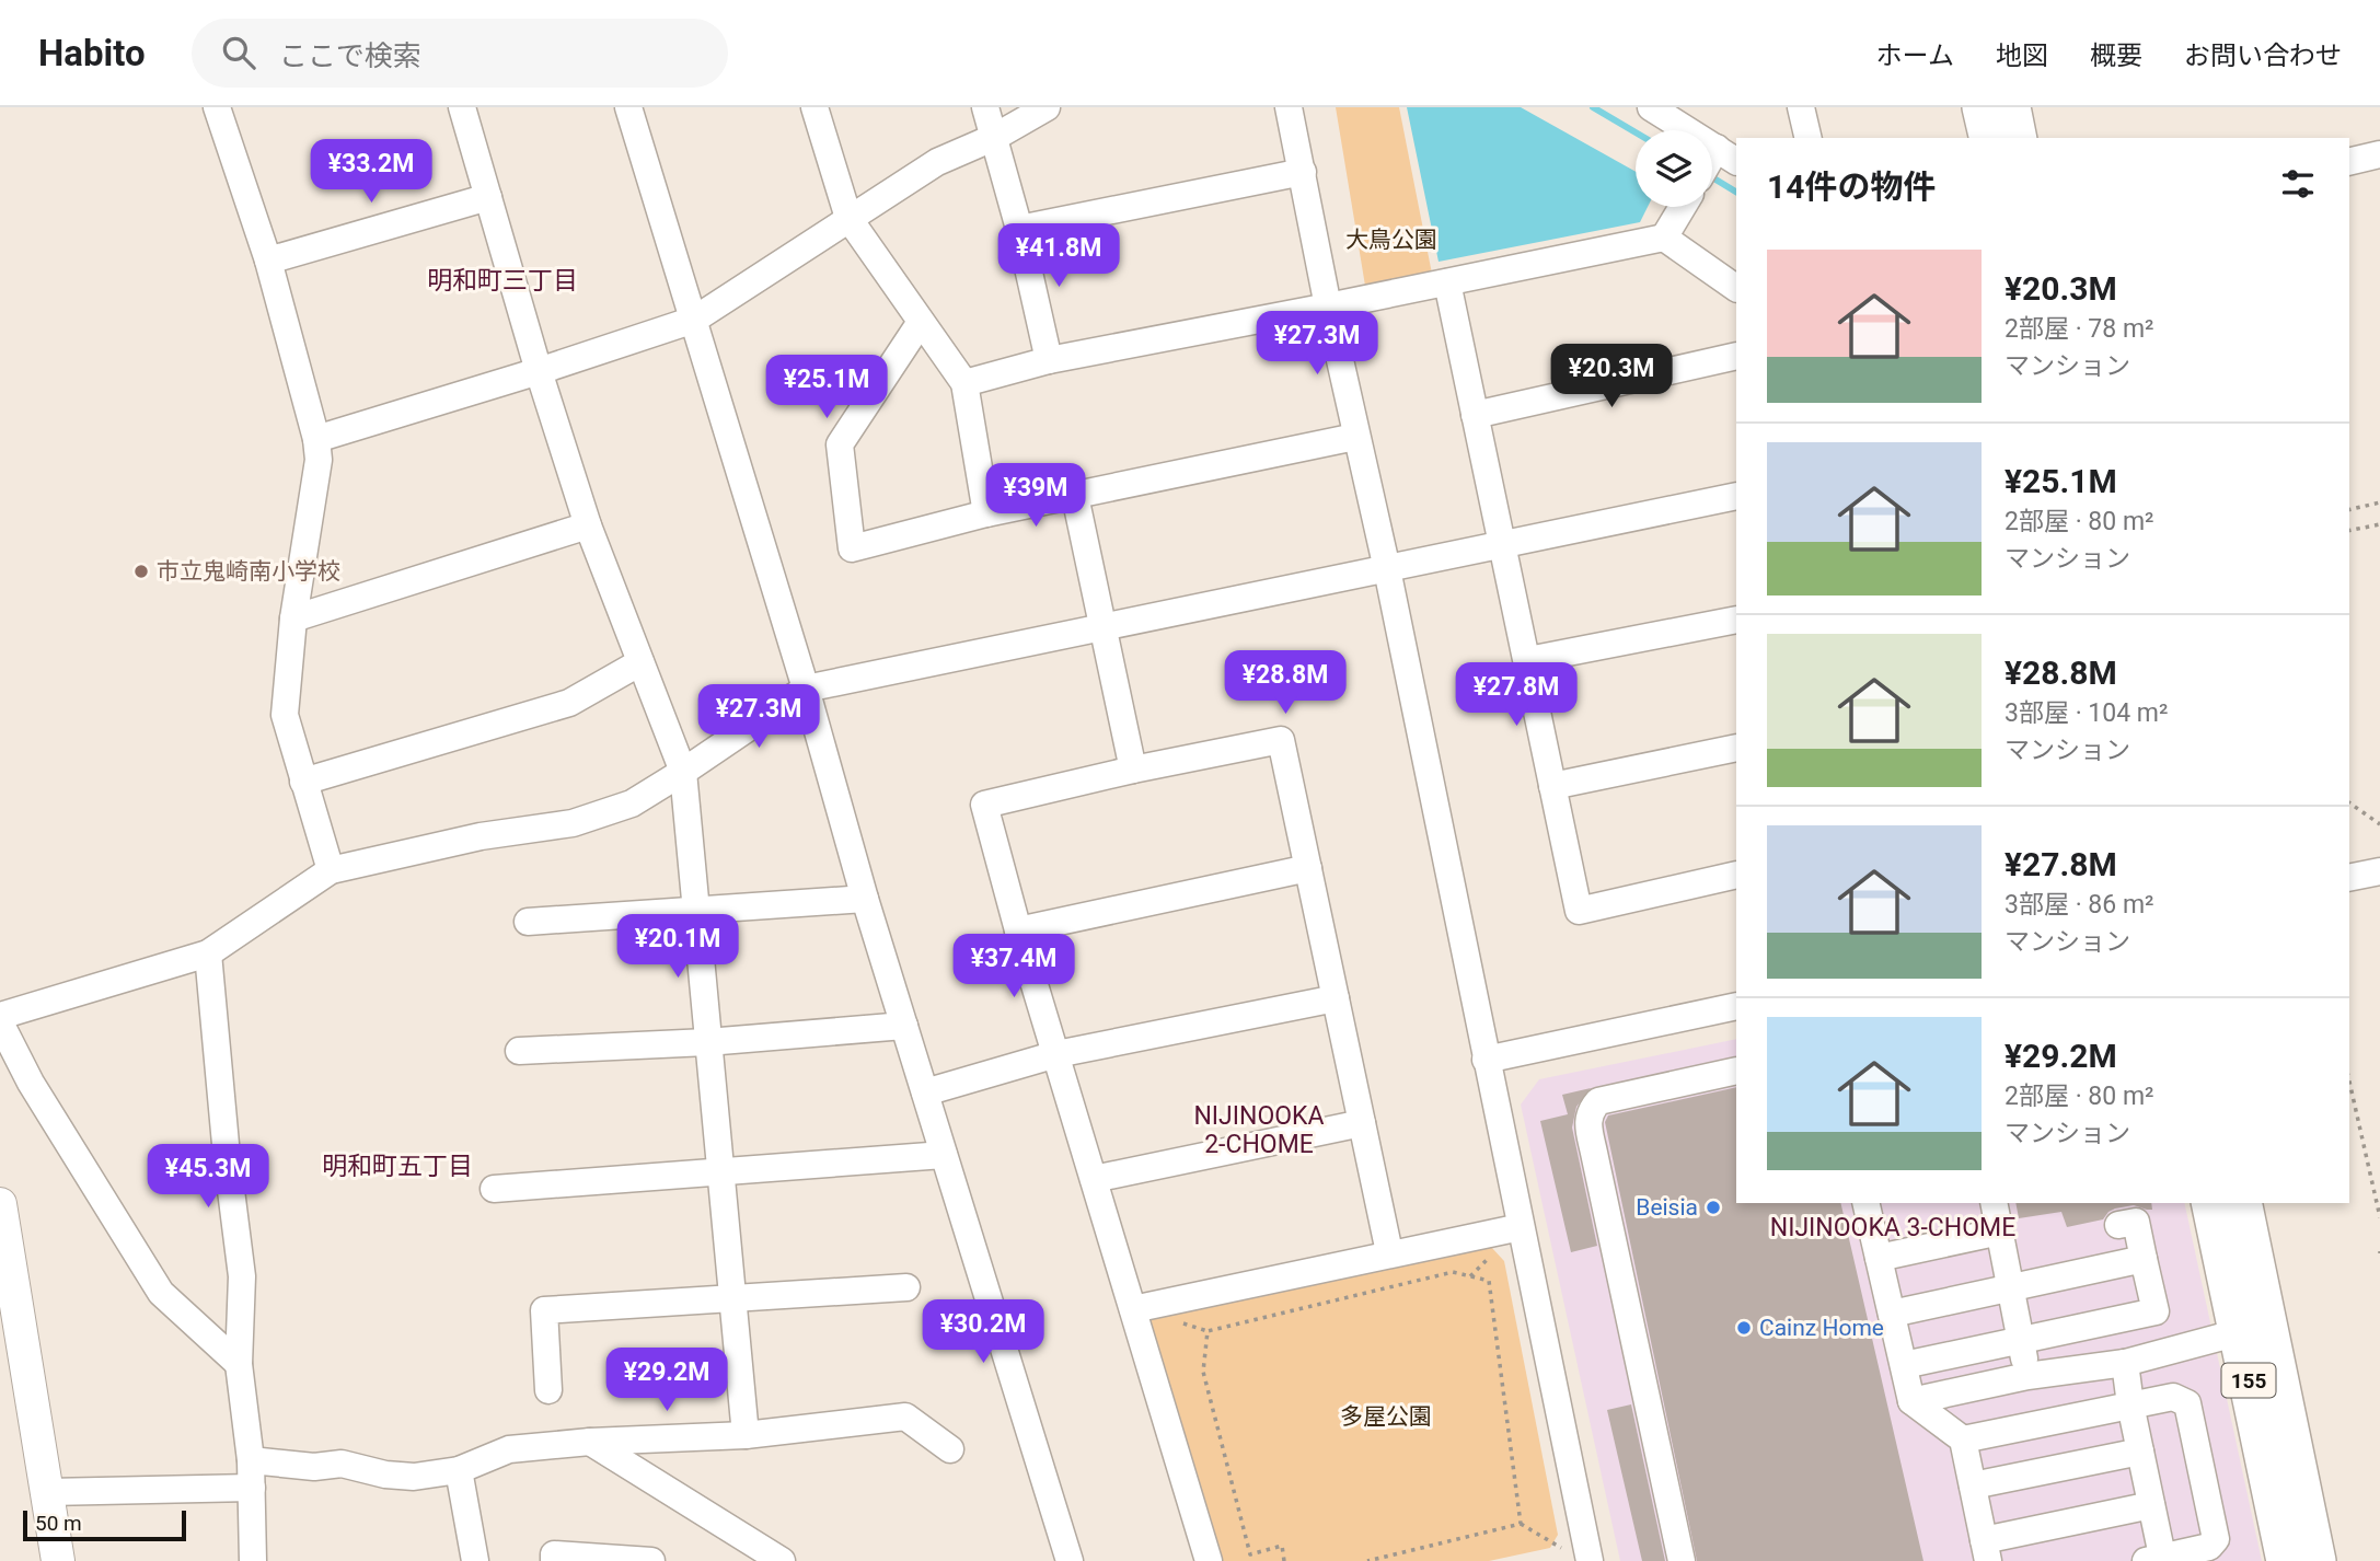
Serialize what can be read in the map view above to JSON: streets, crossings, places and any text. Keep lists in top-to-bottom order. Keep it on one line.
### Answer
{"streets":{"highway":["155"]},"districts":["明和町三丁目","NIJINOOKA 2-CHOME","明和町五丁目","NIJINOOKA 3-CHOME"],"parks":["大鳥公園","多屋公園"],"places":["市立鬼崎南小学校","Beisia","Cainz Home"],"scale_bar":"50 m","page":{"header":"Habito","search":"ここで検索","nav":["ホーム","地図","概要","お問い合わせ"],"heading":"14件の物件","price":["¥33.2M","¥41.8M","¥27.3M","¥20.3M","¥25.1M","¥39M","¥28.8M","¥27.8M","¥27.3M","¥20.1M","¥37.4M","¥45.3M","¥30.2M","¥29.2M"],"list":[{"name":"¥20.3M","note":"2部屋 · 78 m² · マンション"},{"name":"¥25.1M","note":"2部屋 · 80 m² · マンション"},{"name":"¥28.8M","note":"3部屋 · 104 m² · マンション"},{"name":"¥27.8M","note":"3部屋 · 86 m² · マンション"},{"name":"¥29.2M","note":"2部屋 · 80 m² · マンション"}],"scale":"50 m"}}
